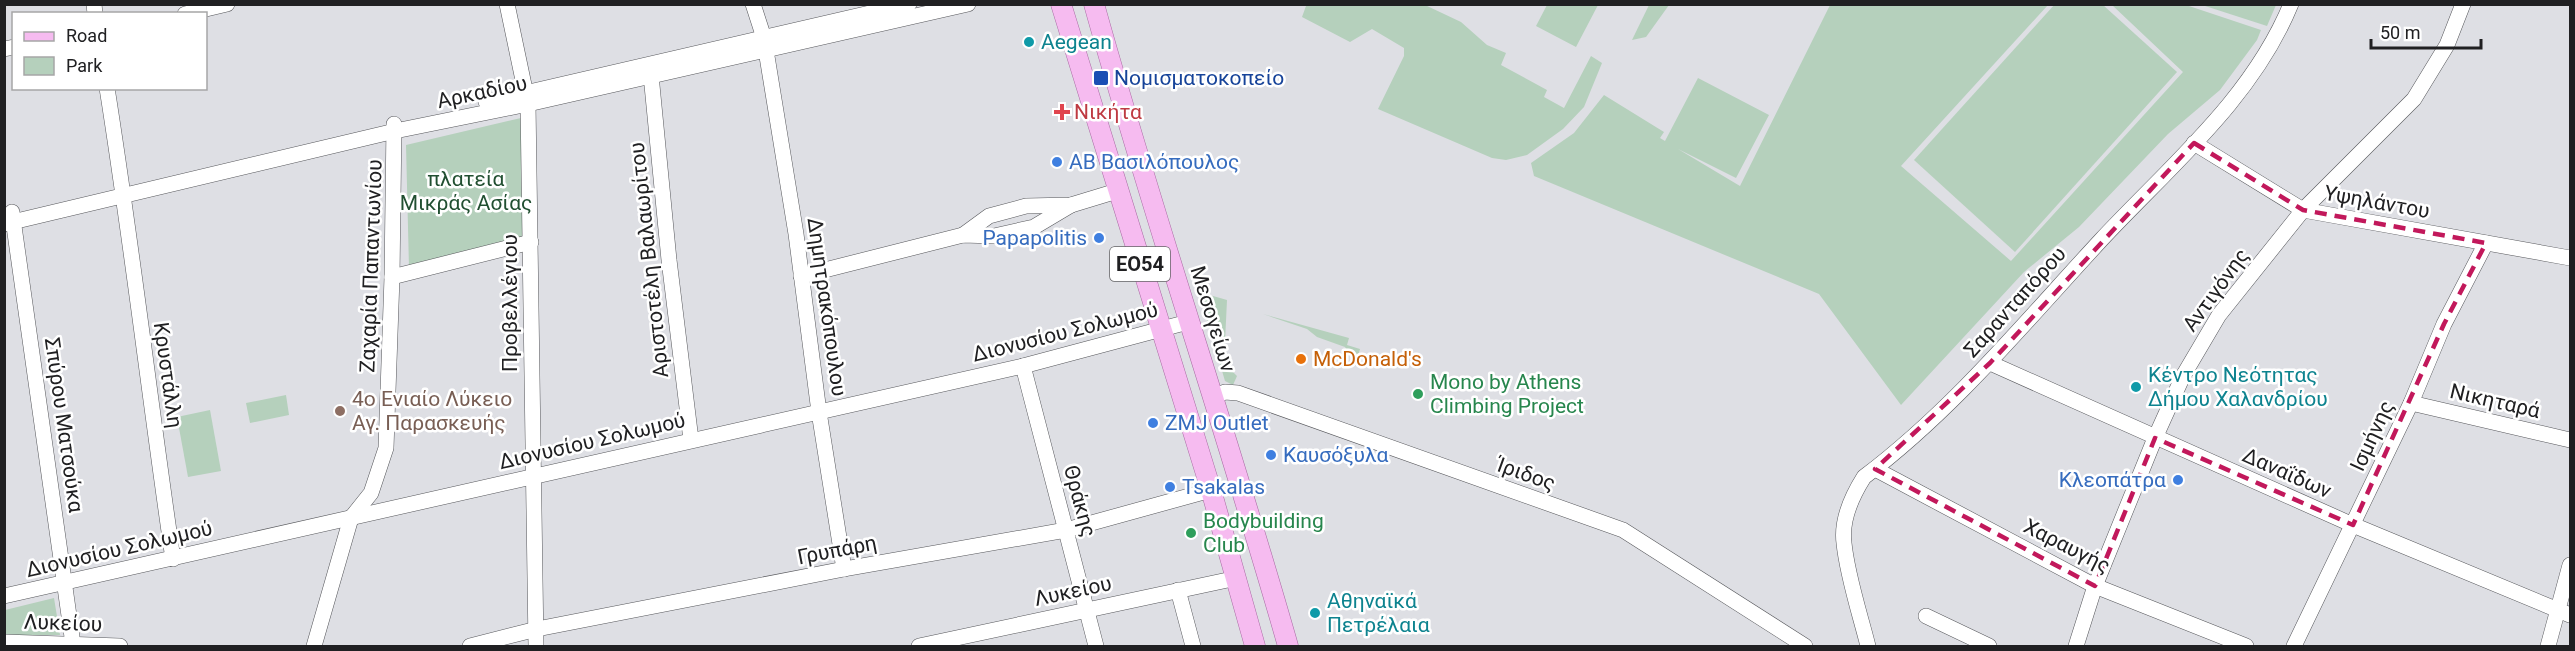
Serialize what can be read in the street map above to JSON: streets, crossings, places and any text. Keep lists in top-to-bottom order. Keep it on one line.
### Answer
{"streets":{"main road":["ΕΟ54","Μεσογείων"],"street":["Αρκαδίου","Υψηλάντου","Αριστοτέλη Βαλαωρίτου","Ζαχαρία Παπαντωνίου","Αντιγόνης","Σαρανταπόρου","Προβελλέγιου","Δημητρακόπουλου","Διονυσίου Σολωμού","Κρυστάλλη","Νικηταρά","Σπύρου Ματσούκα","Ισμήνης","Δαναΐδων","Ίριδος","Θράκης","Χαραυγής","Γρυπάρη","Λυκείου"]},"crossings":[["Αρκαδίου","Αριστοτέλη Βαλαωρίτου"],["Αρκαδίου","Ζαχαρία Παπαντωνίου"],["Αρκαδίου","Προβελλέγιου"],["Αρκαδίου","Δημητρακόπουλου"],["Αρκαδίου","Κρυστάλλη"],["Αρκαδίου","Σπύρου Ματσούκα"],["Υψηλάντου","Αντιγόνης"],["Υψηλάντου","Σαρανταπόρου"],["Υψηλάντου","Ισμήνης"],["Αριστοτέλη Βαλαωρίτου","Διονυσίου Σολωμού"],["ΕΟ54","Διονυσίου Σολωμού"],["ΕΟ54","Γρυπάρη"],["ΕΟ54","Λυκείου"],["Ζαχαρία Παπαντωνίου","Διονυσίου Σολωμού"],["Αντιγόνης","Δαναΐδων"],["Αντιγόνης","Χαραυγής"],["Σαρανταπόρου","Δαναΐδων"],["Σαρανταπόρου","Χαραυγής"],["Προβελλέγιου","Διονυσίου Σολωμού"],["Προβελλέγιου","Γρυπάρη"],["Δημητρακόπουλου","Διονυσίου Σολωμού"],["Δημητρακόπουλου","Γρυπάρη"],["Μεσογείων","Διονυσίου Σολωμού"],["Μεσογείων","Ίριδος"],["Διονυσίου Σολωμού","Κρυστάλλη"],["Διονυσίου Σολωμού","Σπύρου Ματσούκα"],["Διονυσίου Σολωμού","Θράκης"],["Νικηταρά","Ισμήνης"],["Σπύρου Ματσούκα","Λυκείου"],["Ισμήνης","Δαναΐδων"],["Θράκης","Γρυπάρη"],["Θράκης","Λυκείου"]],"parks":["πλατεία Μικράς Ασίας"],"places":{"other":["Aegean","ΑΒ Βασιλόπουλος","Papapolitis","McDonald's","Κέντρο Νεότητας Δήμου Χαλανδρίου","Mono by Athens Climbing Project","4ο Ενιαίο Λύκειο Αγ. Παρασκευής","ZMJ Outlet","Καυσόξυλα","Κλεοπάτρα","Tsakalas","Bodybuilding Club","Αθηναϊκά Πετρέλαια"],"transit":["Νομισματοκοπείο"],"health":["Νικήτα"]},"legend":["Road","Park"],"scale_bar":"50 m"}
